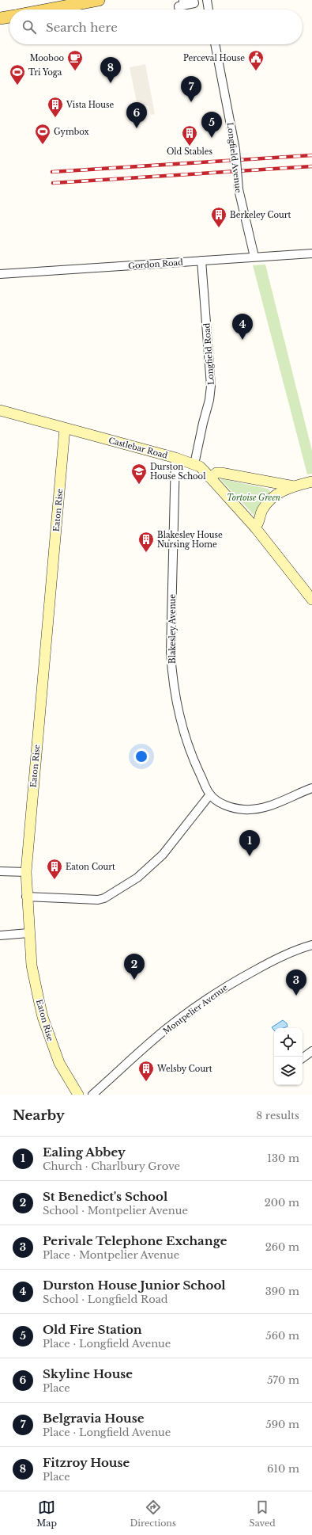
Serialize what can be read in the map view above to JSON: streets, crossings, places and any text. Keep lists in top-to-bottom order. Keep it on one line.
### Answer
{"streets":{"street":["Longfield Avenue","Gordon Road","Longfield Road","Castlebar Road","Eaton Rise","Blakesley Avenue","Montpelier Avenue"]},"crossings":[["Longfield Avenue","Gordon Road"],["Gordon Road","Longfield Road"],["Longfield Road","Castlebar Road"],["Castlebar Road","Eaton Rise"],["Castlebar Road","Blakesley Avenue"]],"parks":["Tortoise Green"],"places":{"cafe":["Mooboo"],"public building":["Perceval House"],"sports":["Tri Yoga","Gymbox"],"building":["Vista House","Old Stables","Berkeley Court","Blakesley House Nursing Home","Eaton Court","Welsby Court"],"school or university":["Durston House School"]},"page":{"search":"Search here","pins":["8","7","6","5","4","1","2","3"],"heading":["Nearby","8 results"],"list":[{"mark":"1","name":"Ealing Abbey","note":"Church · Charlbury Grove","value":"130 m"},{"mark":"2","name":"St Benedict's School","note":"School · Montpelier Avenue","value":"200 m"},{"mark":"3","name":"Perivale Telephone Exchange","note":"Place · Montpelier Avenue","value":"260 m"},{"mark":"4","name":"Durston House Junior School","note":"School · Longfield Road","value":"390 m"},{"mark":"5","name":"Old Fire Station","note":"Place · Longfield Avenue","value":"560 m"},{"mark":"6","name":"Skyline House","note":"Place","value":"570 m"},{"mark":"7","name":"Belgravia House","note":"Place · Longfield Avenue","value":"590 m"},{"mark":"8","name":"Fitzroy House","note":"Place","value":"610 m"}],"nav":["Map","Directions","Saved"]}}
